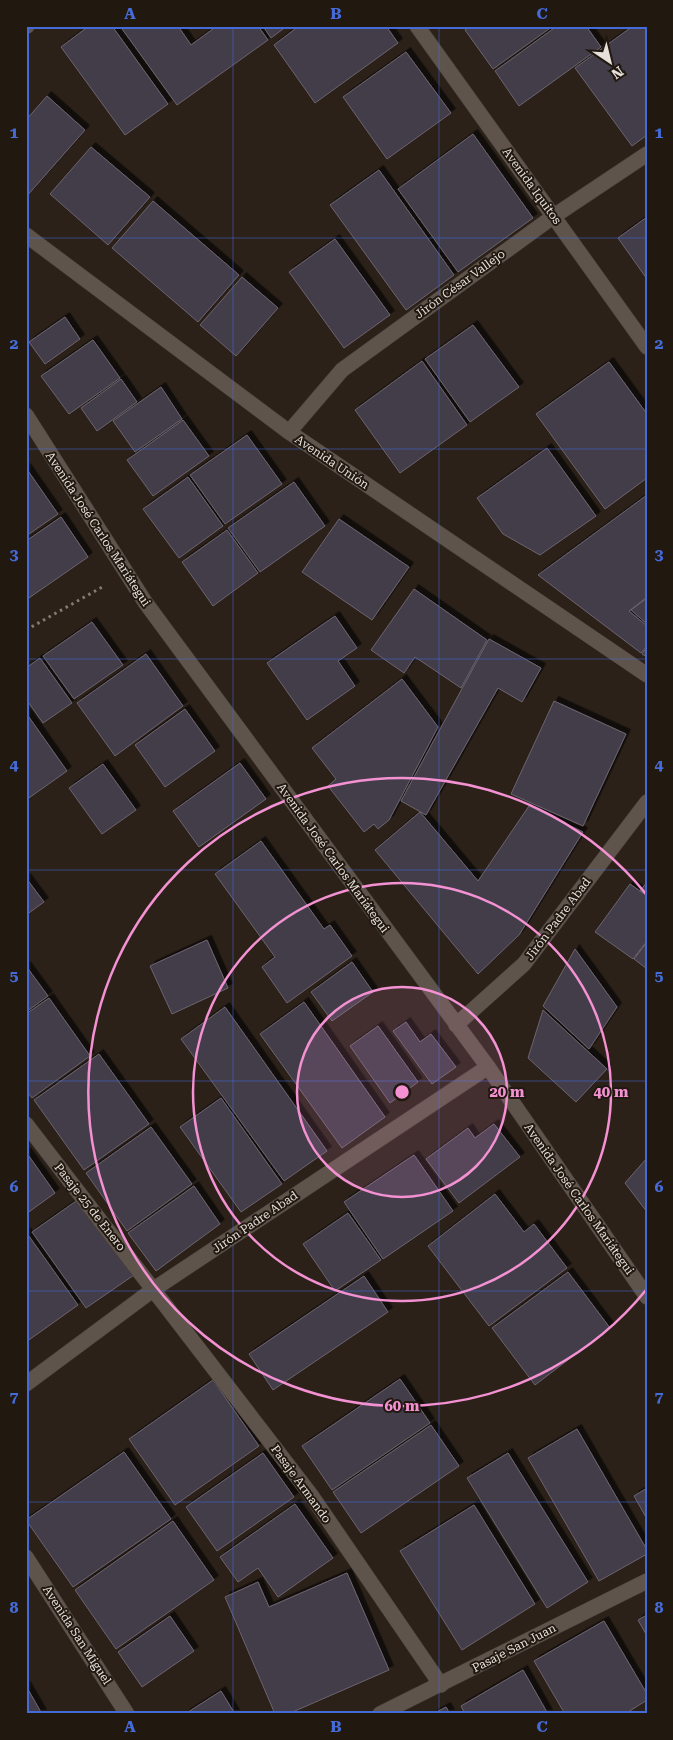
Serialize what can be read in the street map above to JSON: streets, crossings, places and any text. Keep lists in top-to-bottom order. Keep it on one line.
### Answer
{"streets":{"street":["Avenida Iquitos","Jirón César Vallejo","Avenida Unión","Avenida José Carlos Mariátegui","Jirón Padre Abad","Pasaje 25 de Enero","Pasaje Armando","Avenida San Miguel","Pasaje San Juan"]},"crossings":[["Avenida Iquitos","Jirón César Vallejo"],["Jirón César Vallejo","Avenida Unión"],["Avenida José Carlos Mariátegui","Jirón Padre Abad"],["Jirón Padre Abad","Pasaje 25 de Enero"],["Jirón Padre Abad","Pasaje Armando"],["Pasaje 25 de Enero","Pasaje Armando"],["Pasaje Armando","Pasaje San Juan"]],"north":"bottom right","grid":{"columns":["A","B","C"],"rows":["1","2","3","4","5","6","7","8"]},"rings":["20 m","40 m","60 m"]}
